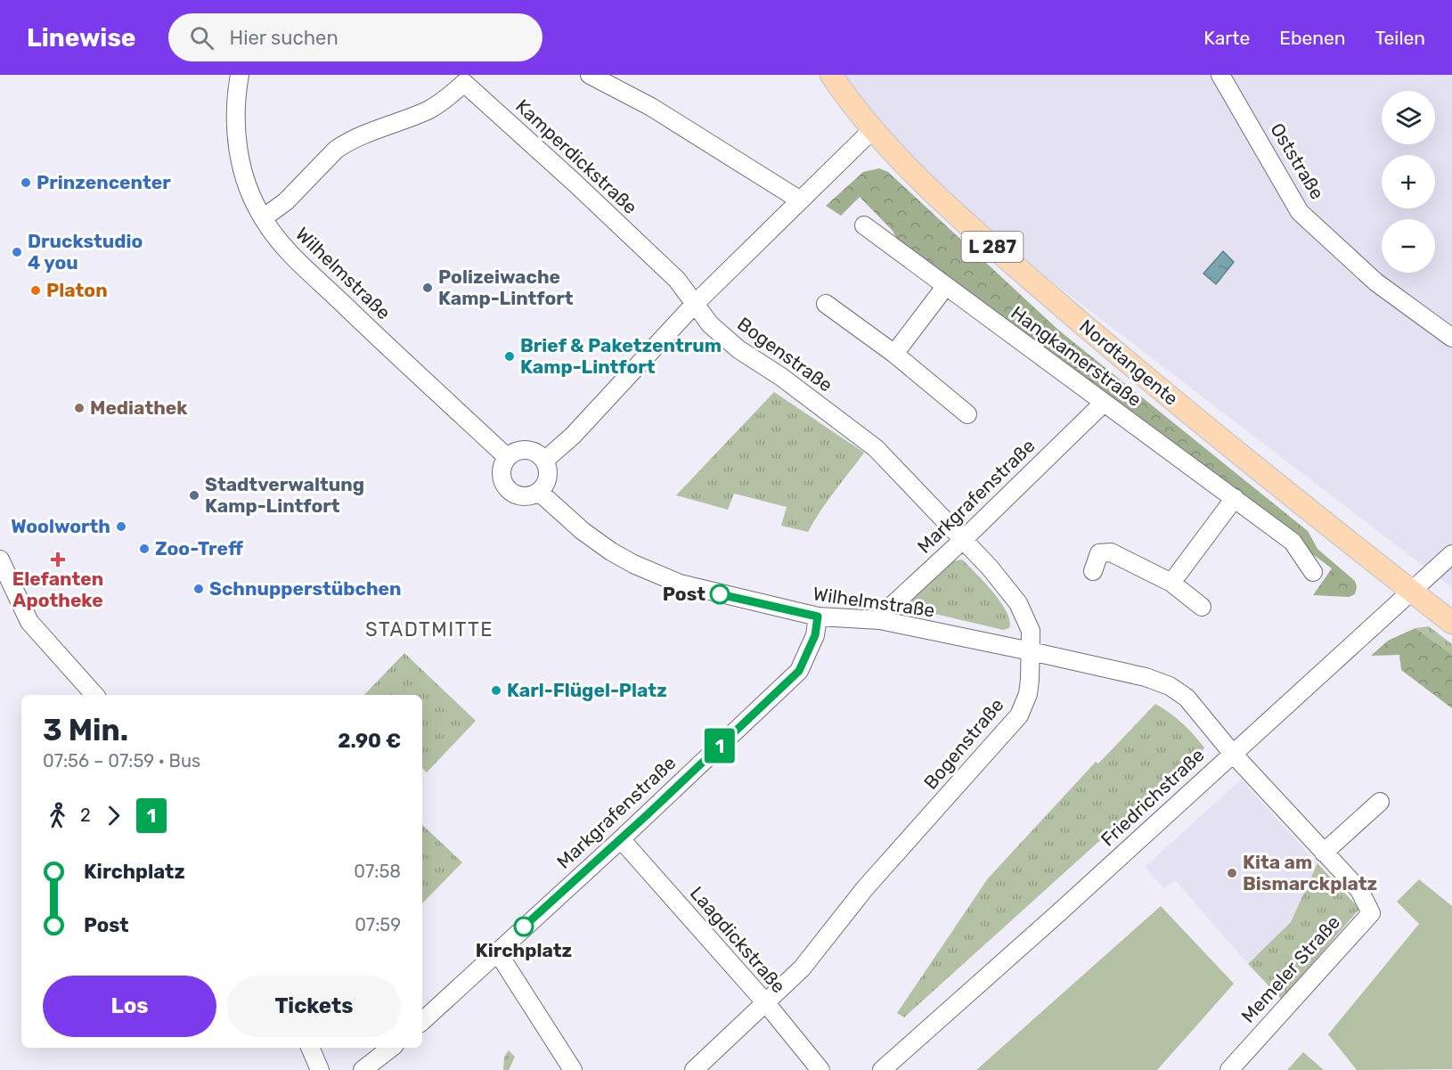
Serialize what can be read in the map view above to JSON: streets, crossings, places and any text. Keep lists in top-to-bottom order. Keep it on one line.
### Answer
{"streets":{"main road":["L 287","Nordtangente"],"street":["Kamperdickstraße","Oststraße","Wilhelmstraße","Bogenstraße","Hangkamerstraße","Markgrafenstraße","Friedrichstraße","Laagdickstraße","Memeler Straße"]},"crossings":[["Kamperdickstraße","Wilhelmstraße"],["Kamperdickstraße","Bogenstraße"],["Wilhelmstraße","Bogenstraße"],["Wilhelmstraße","Markgrafenstraße"],["Wilhelmstraße","Friedrichstraße"],["Wilhelmstraße","Memeler Straße"],["Bogenstraße","Markgrafenstraße"],["Bogenstraße","Laagdickstraße"],["Hangkamerstraße","Markgrafenstraße"],["Nordtangente","Friedrichstraße"],["Markgrafenstraße","Laagdickstraße"],["Friedrichstraße","Memeler Straße"]],"districts":["STADTMITTE"],"places":{"other":["Prinzencenter","Druckstudio 4 you","Polizeiwache Kamp-Lintfort","Platon","Brief & Paketzentrum Kamp-Lintfort","Mediathek","Stadtverwaltung Kamp-Lintfort","Woolworth","Zoo-Treff","Schnupperstübchen","Post","Karl-Flügel-Platz","Kita am Bismarckplatz","Kirchplatz"],"health":["Elefanten Apotheke"]},"lines":["bus line 1"],"page":{"header":"Linewise","search":"Hier suchen","nav":["Karte","Ebenen","Teilen"],"on_map":"1","map_buttons":["+","−"],"heading":["3 Min.","07:56 – 07:59 · Bus","2.90 €"],"legs":["2","1"],"list":[{"name":"Kirchplatz","value":"07:58"},{"name":"Post","value":"07:59"}],"buttons":["Los","Tickets"]}}
